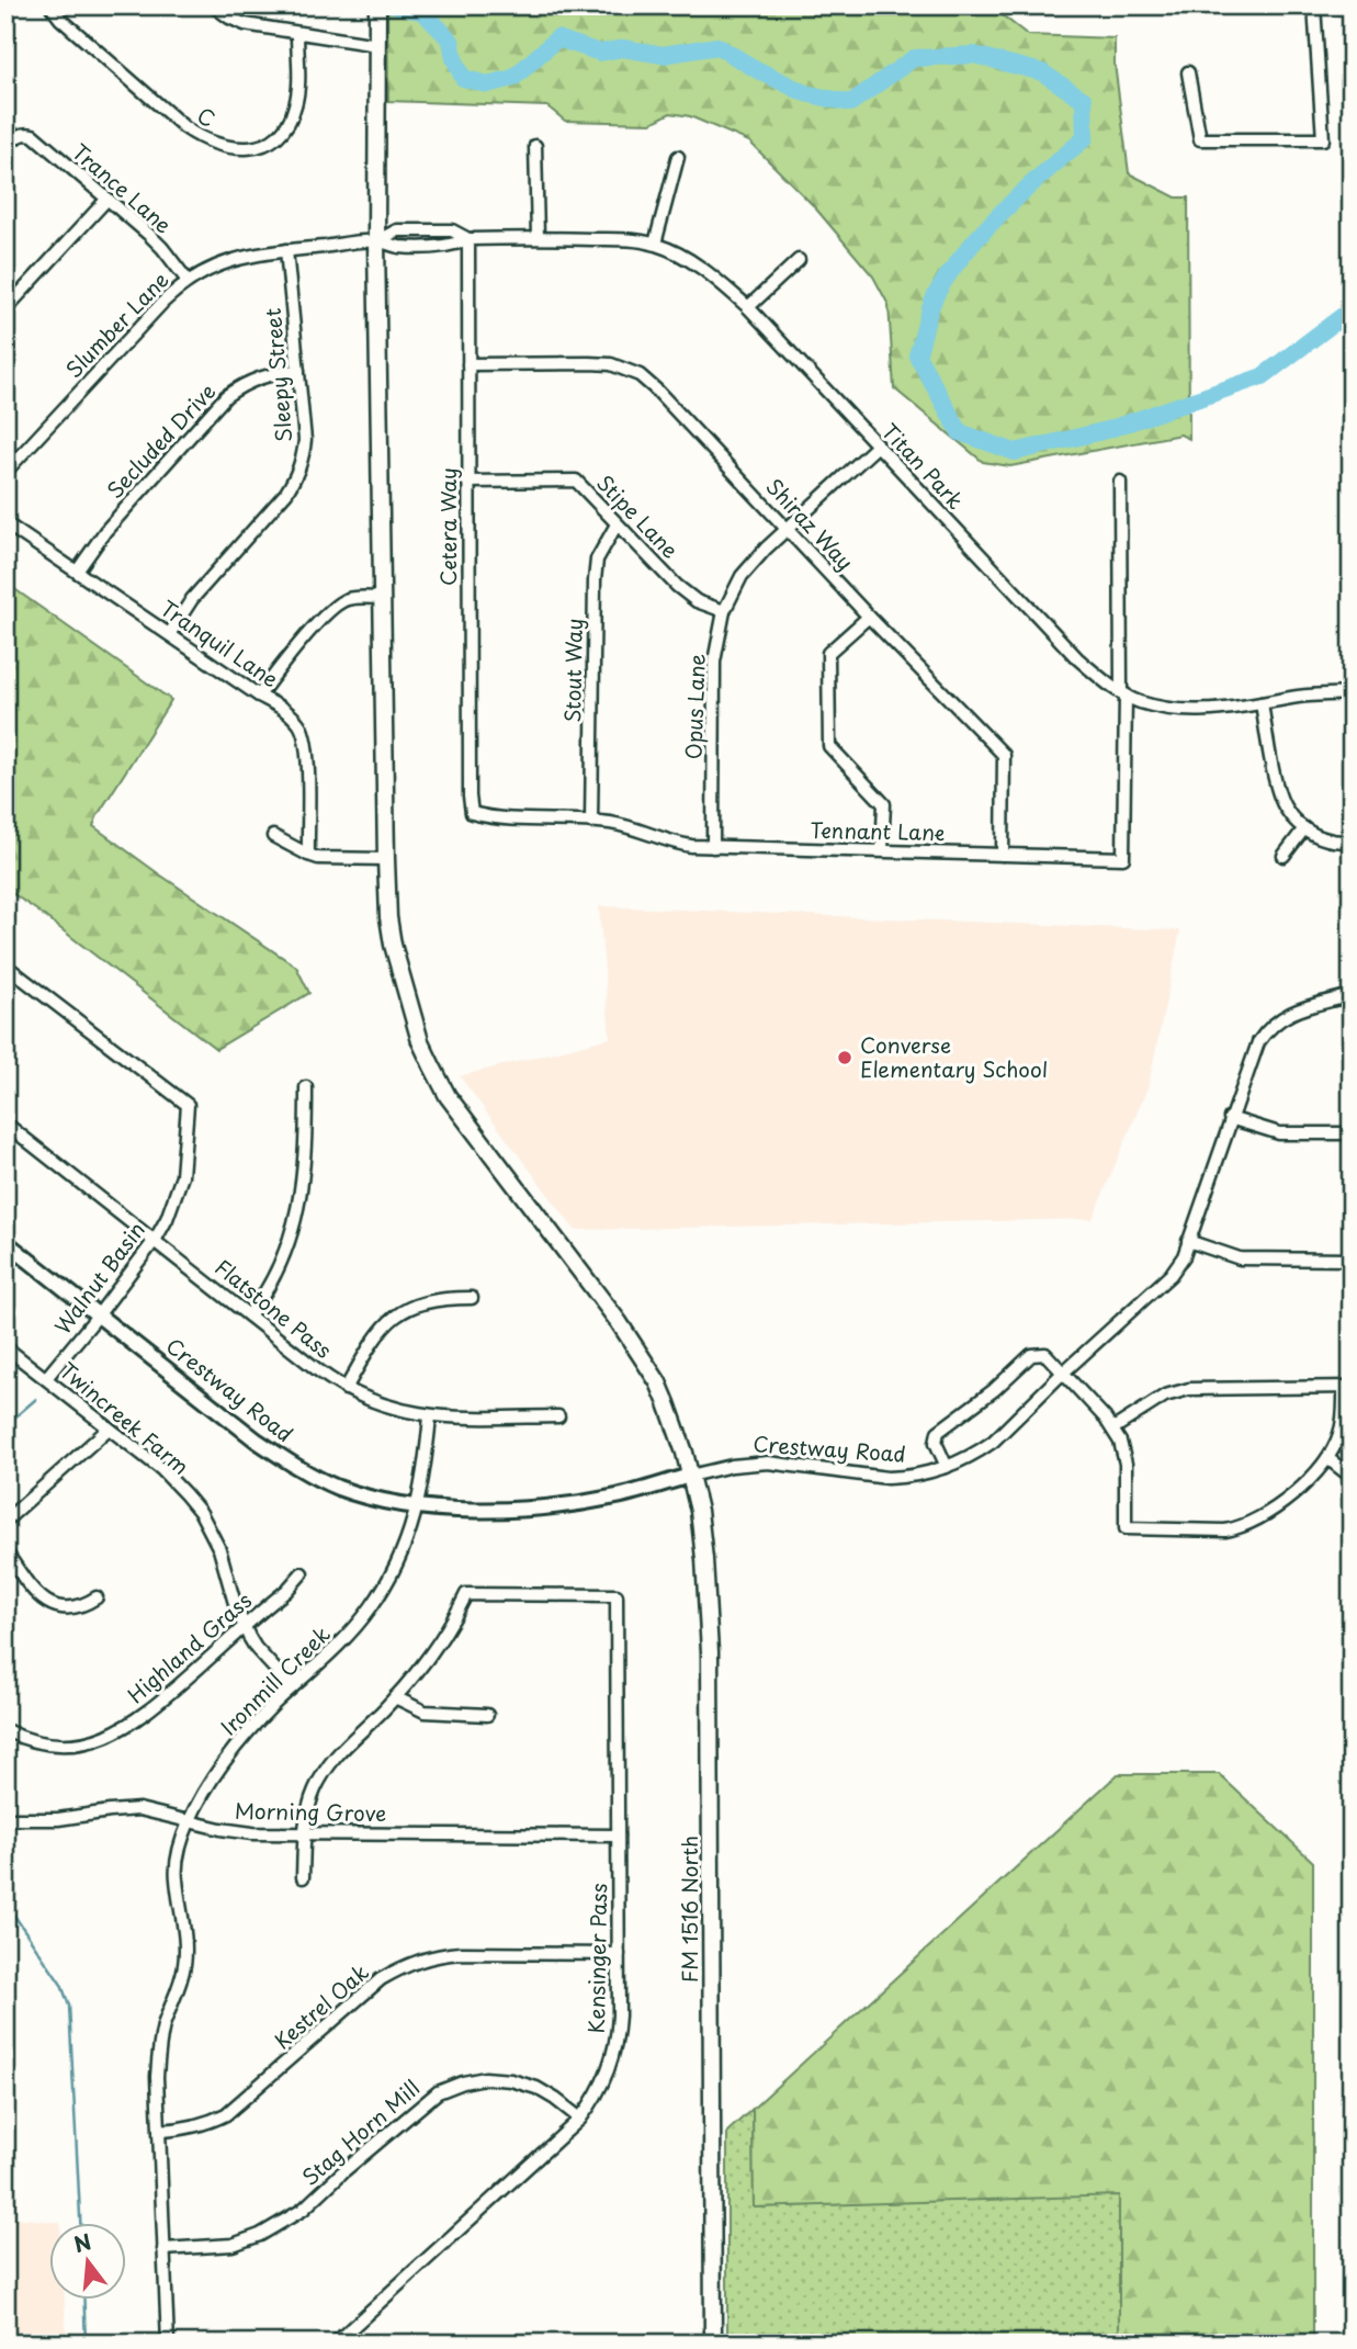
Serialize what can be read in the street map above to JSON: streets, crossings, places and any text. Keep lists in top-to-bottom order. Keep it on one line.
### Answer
{"streets":{"main road":["FM 1516 North"],"street":["C","Trance Lane","Slumber Lane","Sleepy Street","Secluded Drive","Titan Park","Stipe Lane","Shiraz Way","Cetera Way","Tranquil Lane","Stout Way","Opus Lane","Tennant Lane","Walnut Basin","Flatstone Pass","Crestway Road","Twincreek Farm","Highland Grass","Ironmill Creek","Morning Grove","Kensinger Pass","Kestrel Oak","Stag Horn Mill"]},"crossings":[["Trance Lane","Slumber Lane"],["Slumber Lane","Sleepy Street"],["Slumber Lane","FM 1516 North"],["Sleepy Street","Secluded Drive"],["Sleepy Street","Tranquil Lane"],["Secluded Drive","Tranquil Lane"],["Titan Park","Cetera Way"],["Titan Park","Opus Lane"],["Titan Park","Tennant Lane"],["Stipe Lane","Cetera Way"],["Stipe Lane","Stout Way"],["Stipe Lane","Opus Lane"],["Shiraz Way","Cetera Way"],["Shiraz Way","Opus Lane"],["Shiraz Way","Tennant Lane"],["Cetera Way","Tennant Lane"],["Stout Way","Tennant Lane"],["Opus Lane","Tennant Lane"],["Walnut Basin","Flatstone Pass"],["Walnut Basin","Crestway Road"],["Walnut Basin","Twincreek Farm"],["Flatstone Pass","Ironmill Creek"],["Crestway Road","Ironmill Creek"],["Crestway Road","FM 1516 North"],["Twincreek Farm","Highland Grass"],["Twincreek Farm","Ironmill Creek"],["Ironmill Creek","Morning Grove"],["Ironmill Creek","Kestrel Oak"],["Ironmill Creek","Stag Horn Mill"],["Morning Grove","Kensinger Pass"],["Kensinger Pass","Kestrel Oak"],["Kensinger Pass","Stag Horn Mill"]],"places":["Converse Elementary School"],"north":"top"}
